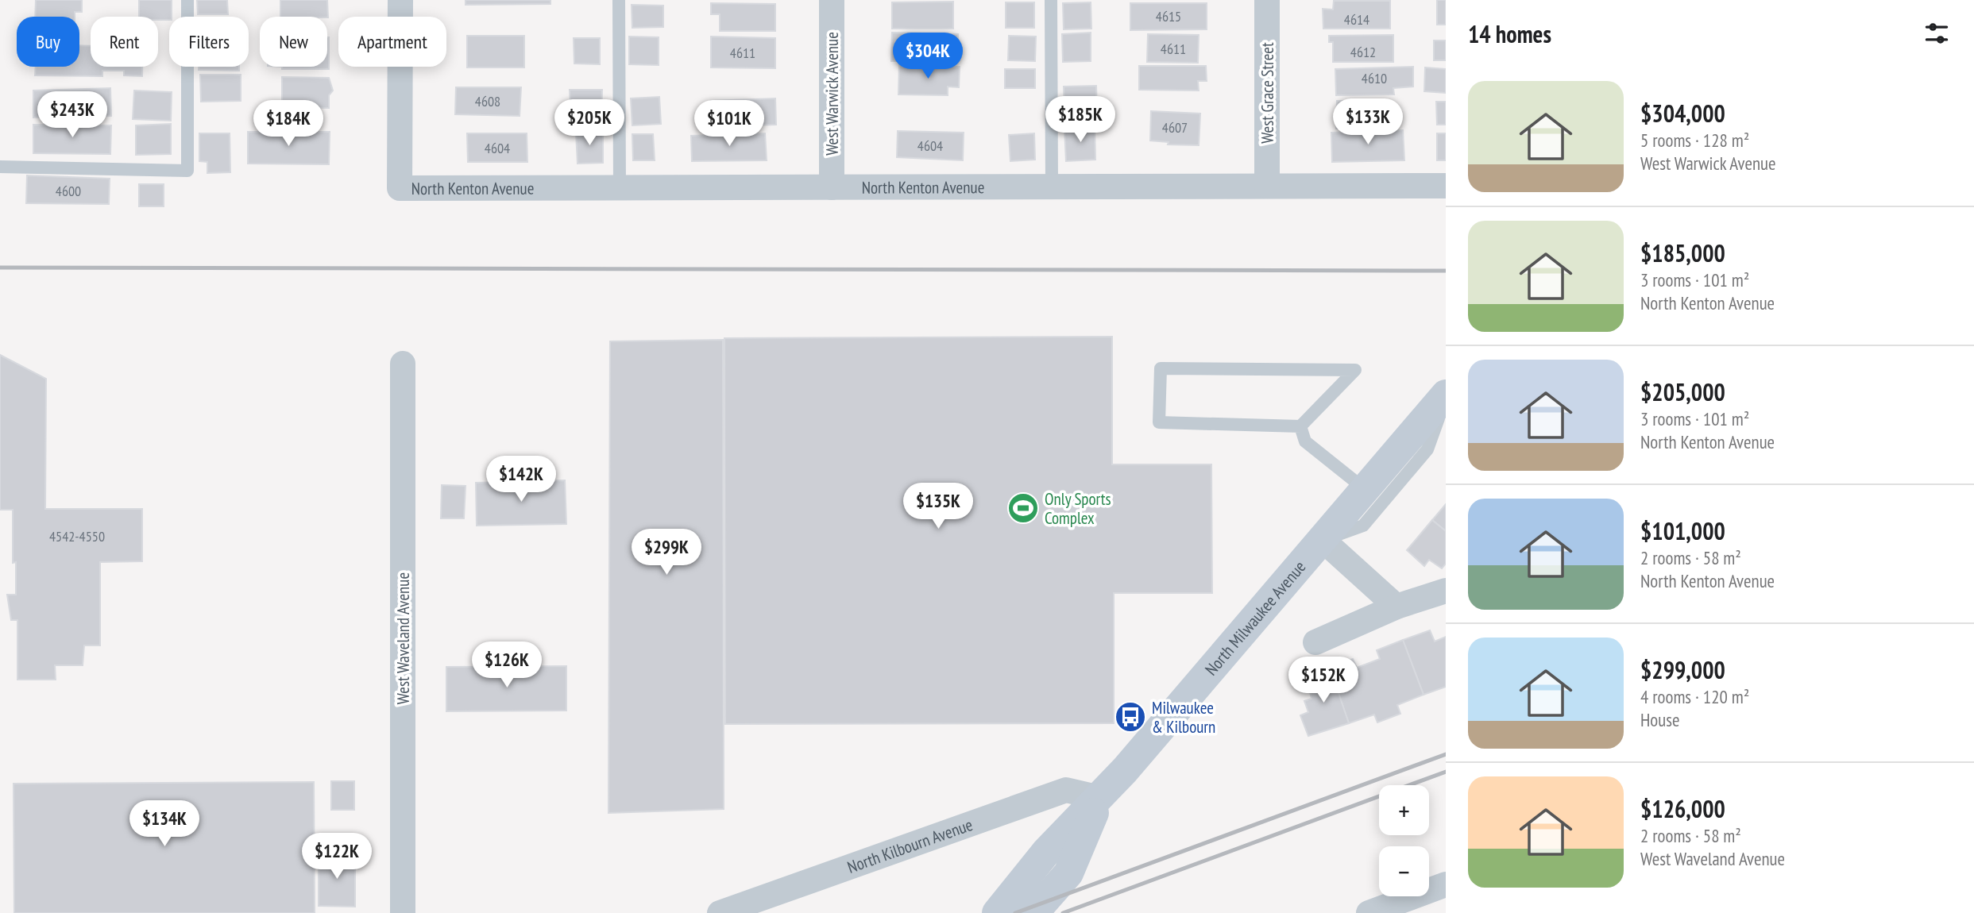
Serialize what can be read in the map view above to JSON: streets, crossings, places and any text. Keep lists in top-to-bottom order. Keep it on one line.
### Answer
{"streets":{"main road":["North Milwaukee Avenue"],"street":["West Grace Street","West Warwick Avenue","North Kenton Avenue","West Waveland Avenue","North Kilbourn Avenue"]},"crossings":[["West Grace Street","North Kenton Avenue"],["West Warwick Avenue","North Kenton Avenue"],["North Milwaukee Avenue","North Kilbourn Avenue"]],"places":{"sports":["Only Sports Complex"],"bus stop":["Milwaukee & Kilbourn"]},"house_numbers":["4615","4614","4611","4612","4611","4610","4608","4607","4604","4604","4600","4542-4550"],"page":{"heading":"14 homes","chip":["Buy","Rent","Filters","New","Apartment"],"price":["$304K","$243K","$185K","$133K","$205K","$184K","$101K","$142K","$135K","$299K","$126K","$152K","$134K","$122K"],"list":[{"name":"$304,000","note":"5 rooms · 128 m² · West Warwick Avenue"},{"name":"$185,000","note":"3 rooms · 101 m² · North Kenton Avenue"},{"name":"$205,000","note":"3 rooms · 101 m² · North Kenton Avenue"},{"name":"$101,000","note":"2 rooms · 58 m² · North Kenton Avenue"},{"name":"$299,000","note":"4 rooms · 120 m² · House"},{"name":"$126,000","note":"2 rooms · 58 m² · West Waveland Avenue"}],"map_buttons":["+","−"]}}
